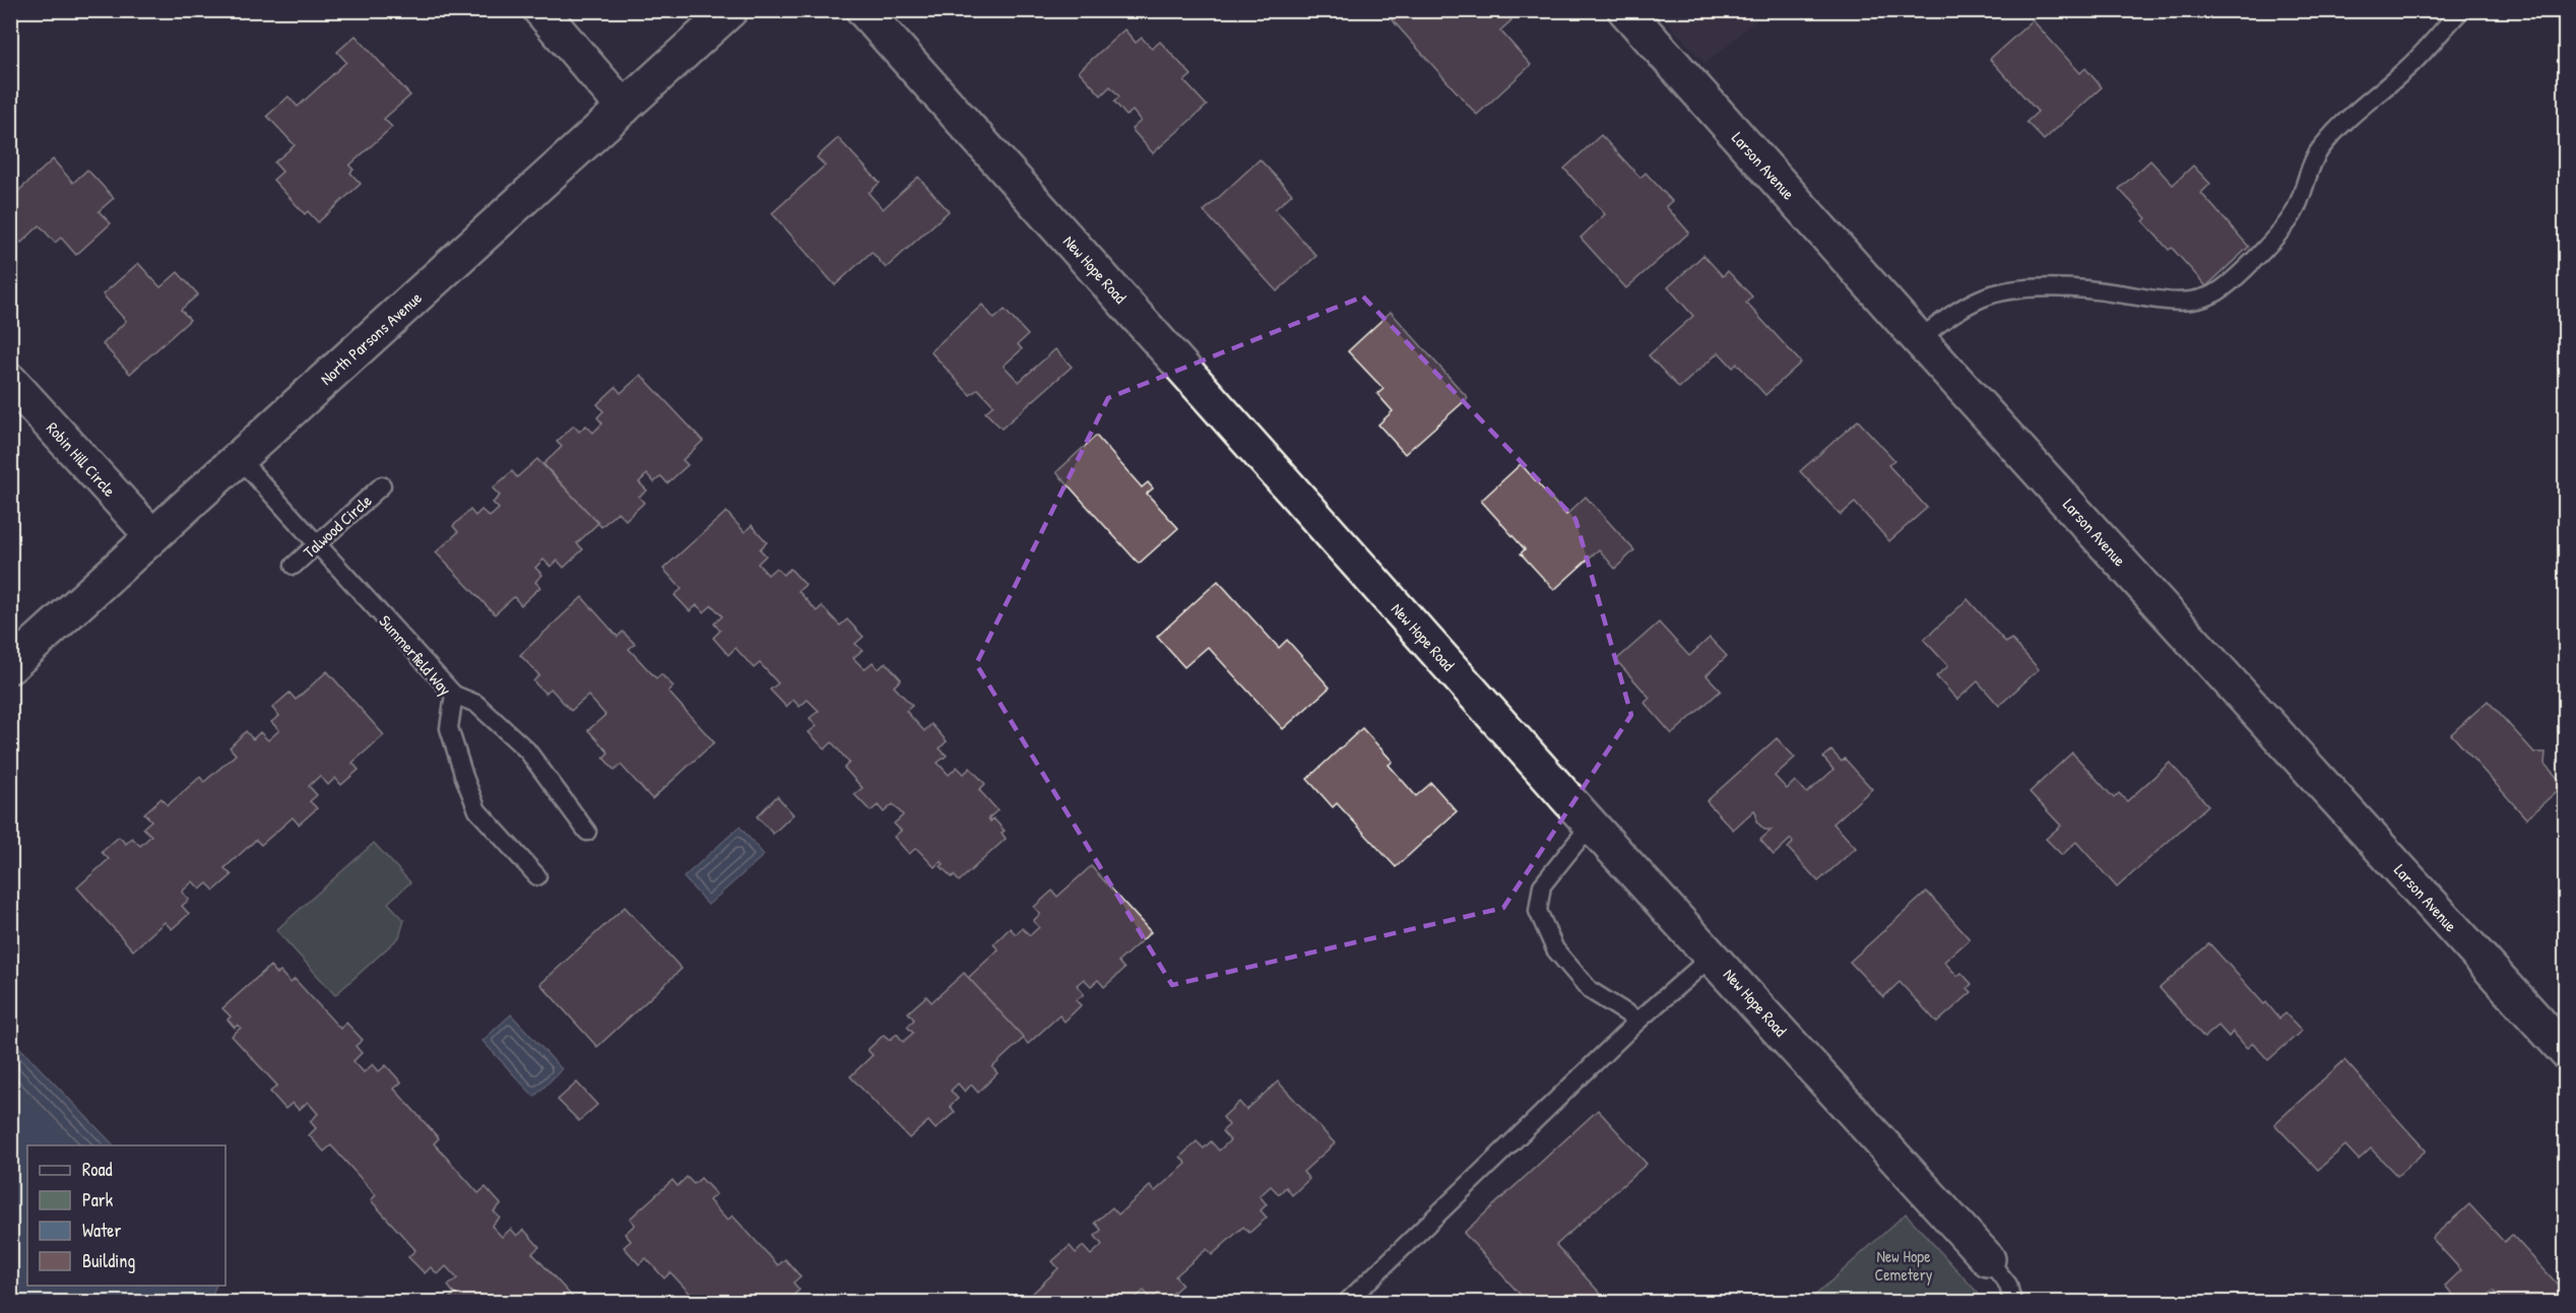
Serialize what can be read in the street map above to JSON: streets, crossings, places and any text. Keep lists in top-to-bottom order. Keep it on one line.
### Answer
{"streets":{"street":["Larson Avenue","New Hope Road","North Parsons Avenue","Robin Hill Circle"],"lane":["Talwood Circle","Summerfield Way"]},"crossings":[["North Parsons Avenue","Robin Hill Circle"],["North Parsons Avenue","Summerfield Way"],["Talwood Circle","Summerfield Way"]],"parks":["New Hope Cemetery"],"legend":["Road","Park","Water","Building"]}
